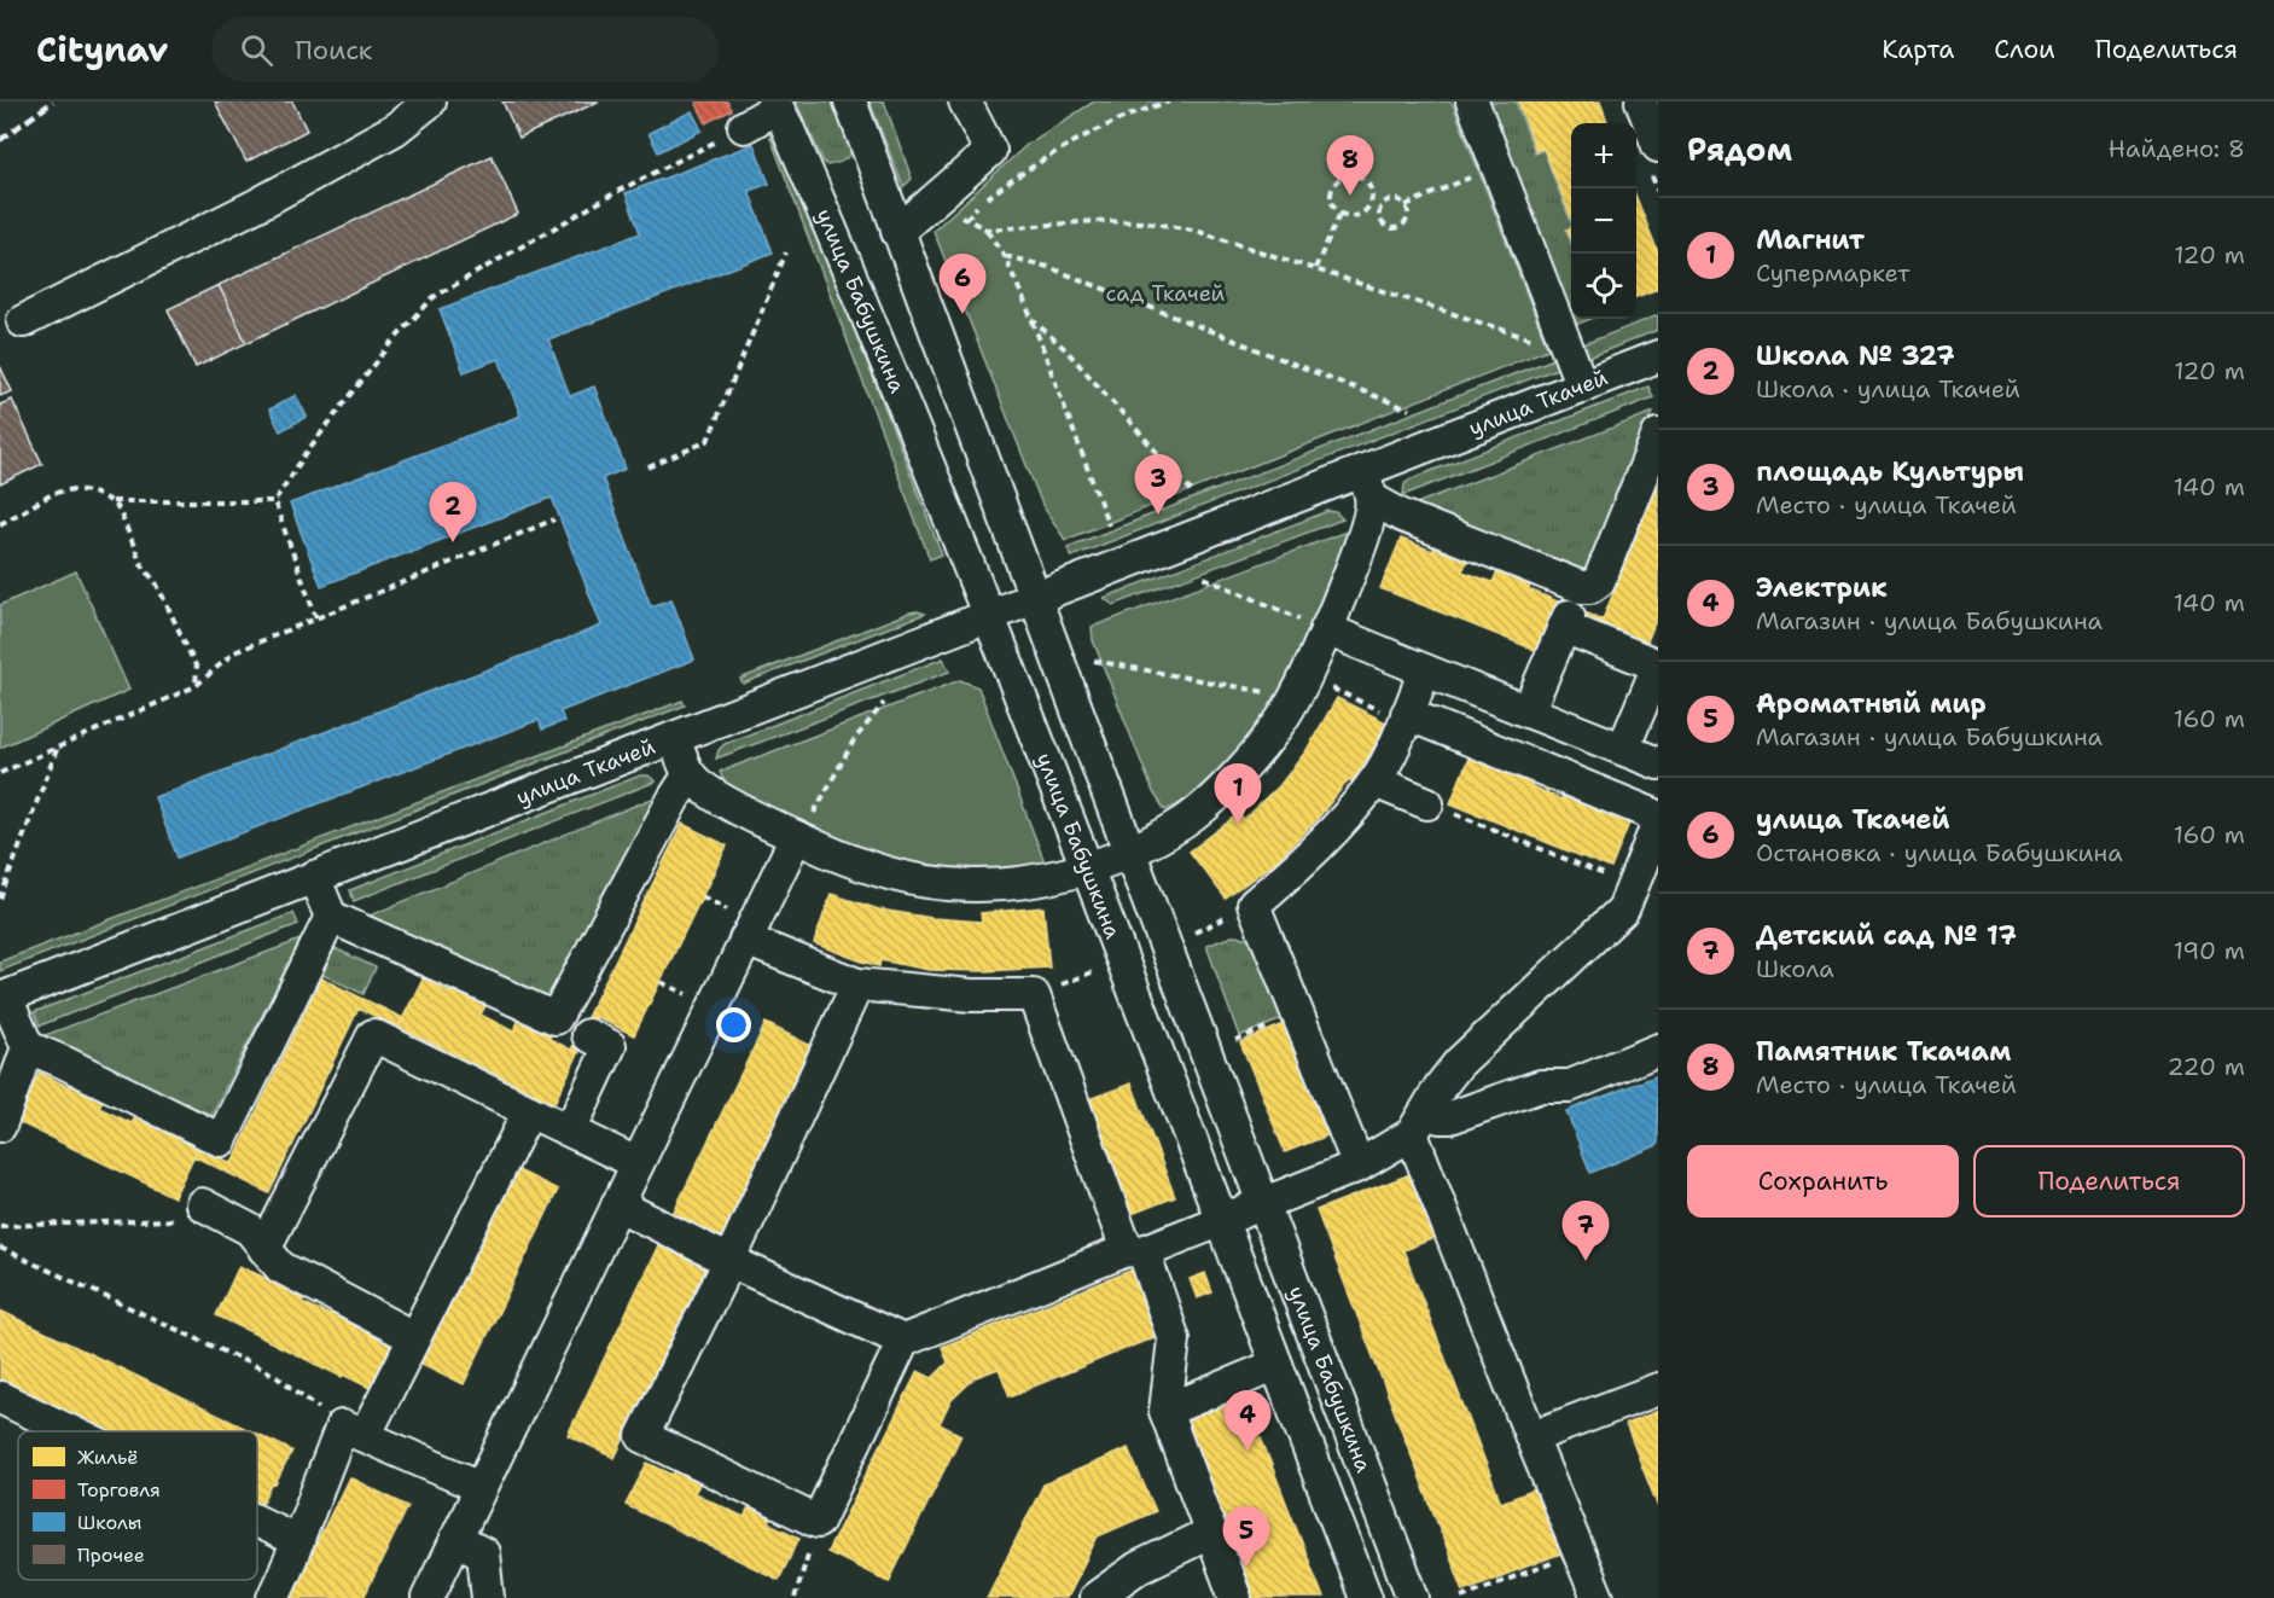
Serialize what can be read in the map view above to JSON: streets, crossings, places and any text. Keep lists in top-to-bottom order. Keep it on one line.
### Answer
{"streets":{"street":["улица Бабушкина","улица Ткачей"]},"crossings":[["улица Бабушкина","улица Ткачей"]],"parks":["сад Ткачей"],"legend":["Жильё","Торговля","Школы","Прочее"],"page":{"header":"Citynav","search":"Поиск","nav":["Карта","Слои","Поделиться"],"heading":["Рядом","Найдено: 8"],"map_buttons":["+","−"],"pins":["8","6","3","2","1","7","4","5"],"list":[{"mark":"1","name":"Магнит","note":"Супермаркет","value":"120 m"},{"mark":"2","name":"Школа № 327","note":"Школа · улица Ткачей","value":"120 m"},{"mark":"3","name":"площадь Культуры","note":"Место · улица Ткачей","value":"140 m"},{"mark":"4","name":"Электрик","note":"Магазин · улица Бабушкина","value":"140 m"},{"mark":"5","name":"Ароматный мир","note":"Магазин · улица Бабушкина","value":"160 m"},{"mark":"6","name":"улица Ткачей","note":"Остановка · улица Бабушкина","value":"160 m"},{"mark":"7","name":"Детский сад № 17","note":"Школа","value":"190 m"},{"mark":"8","name":"Памятник Ткачам","note":"Место · улица Ткачей","value":"220 m"}],"buttons":["Сохранить","Поделиться"]}}
